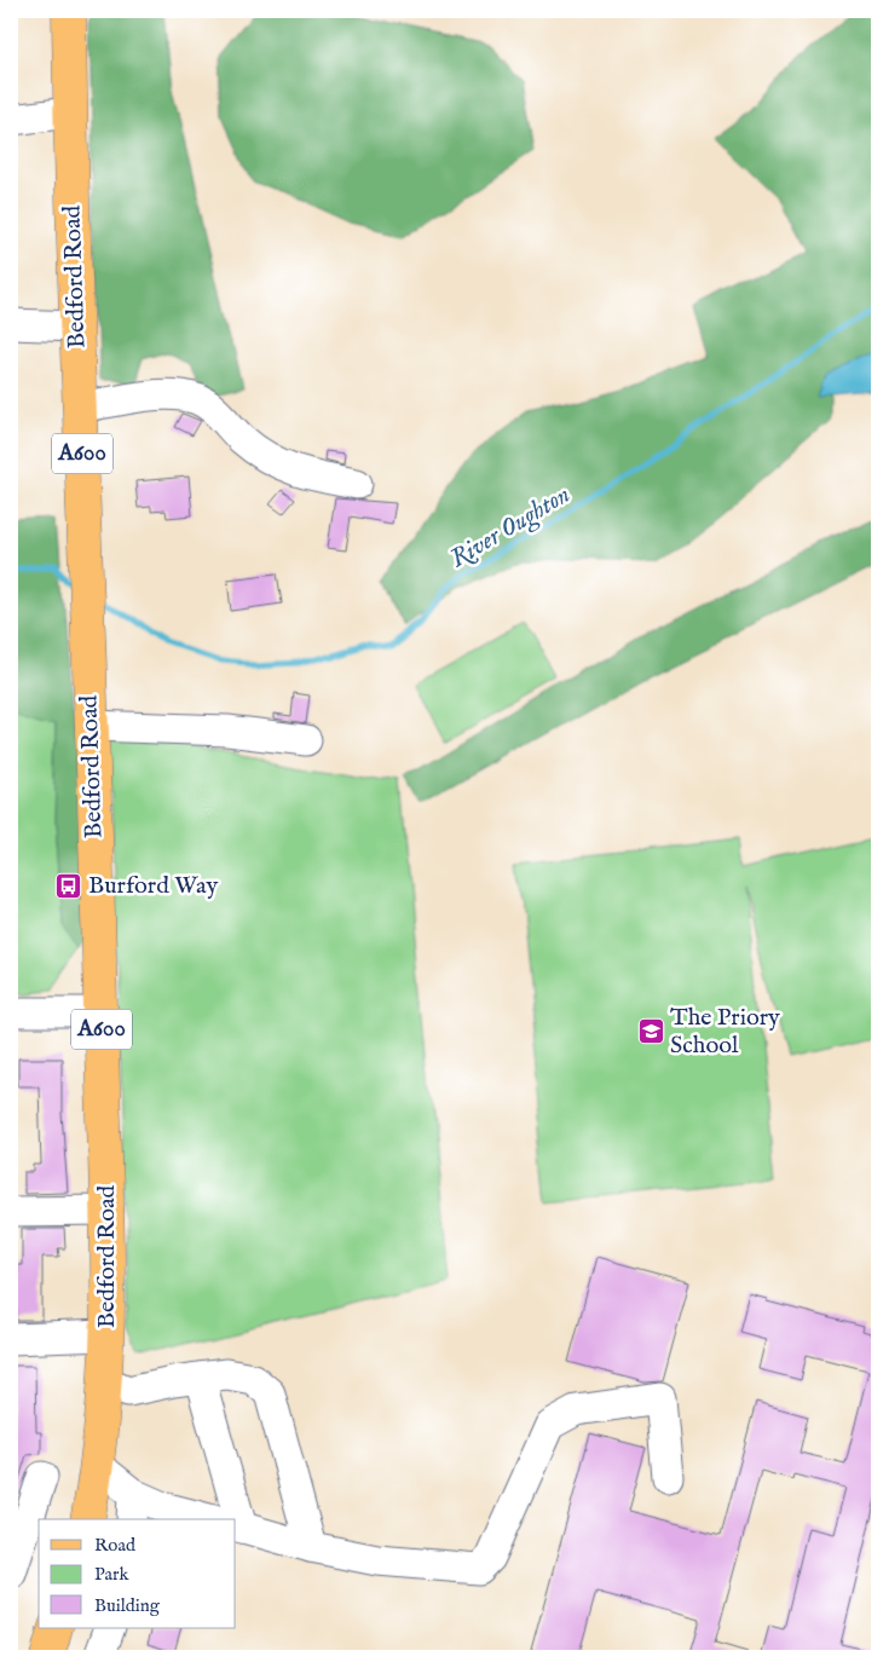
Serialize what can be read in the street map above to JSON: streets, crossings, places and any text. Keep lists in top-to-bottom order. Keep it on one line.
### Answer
{"streets":{"main road":["Bedford Road","A600"]},"water":["River Oughton"],"places":{"bus stop":["Burford Way"],"school or university":["The Priory School"]},"legend":["Road","Park","Building"]}
